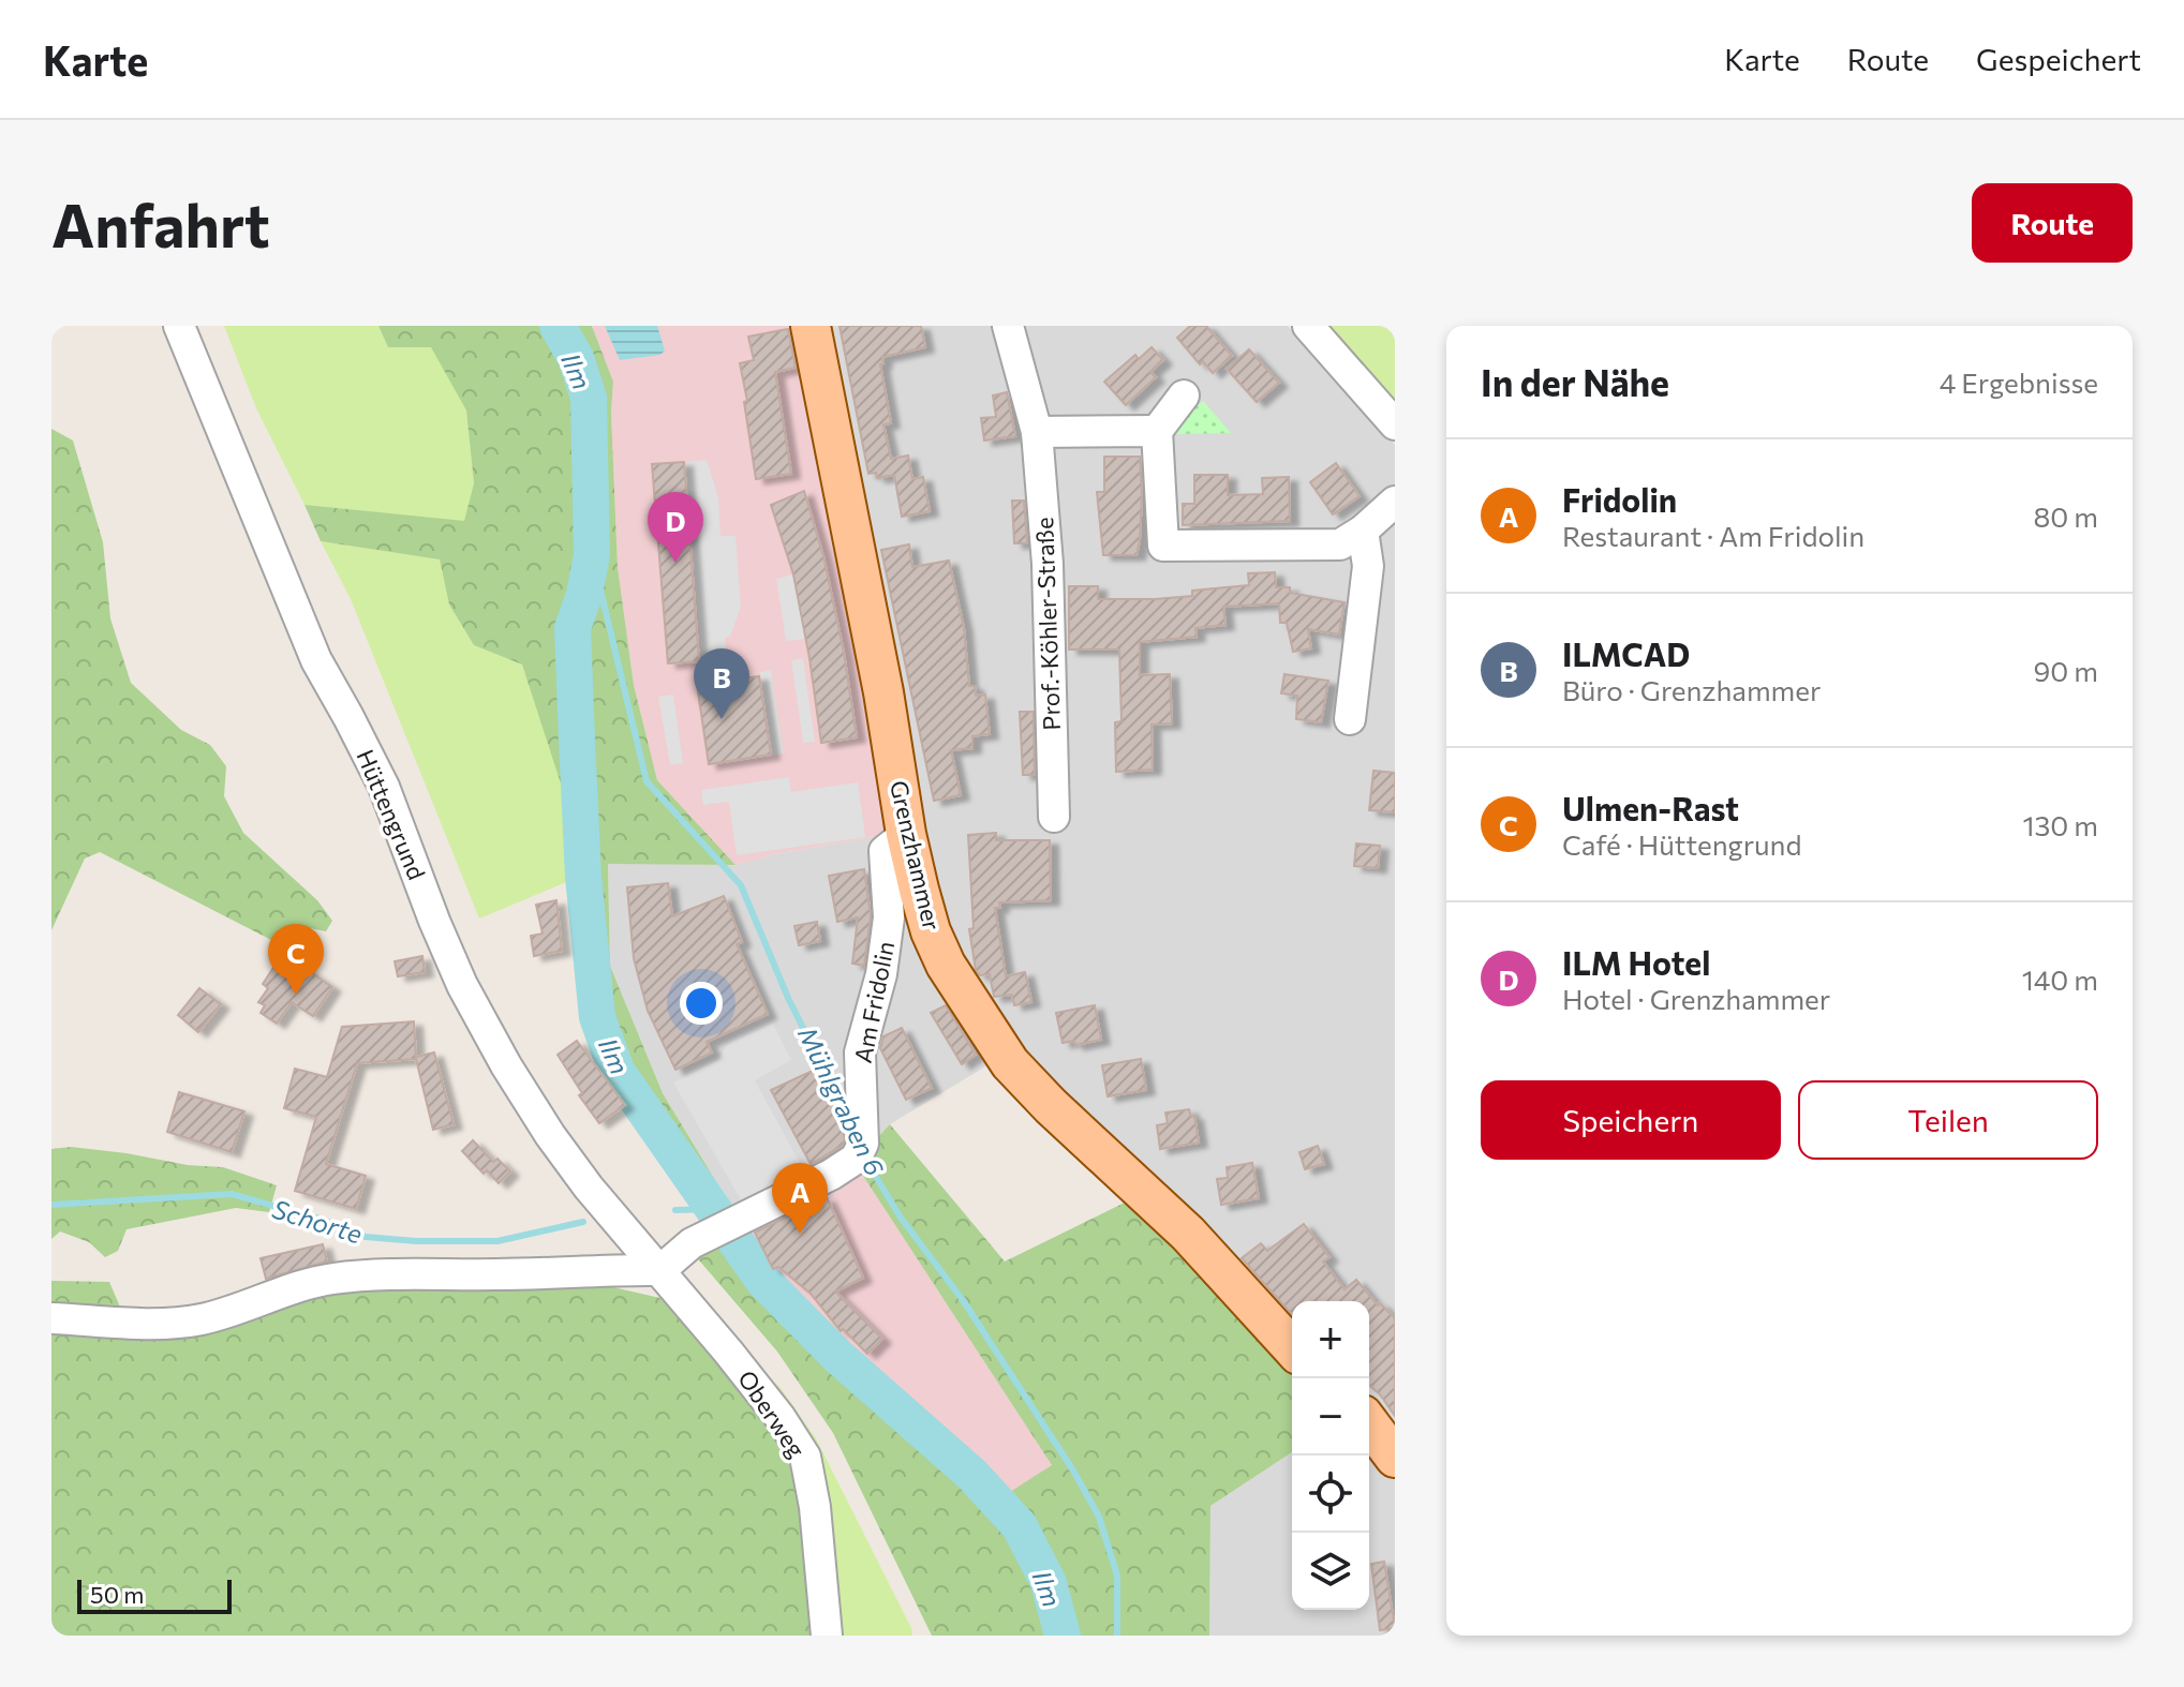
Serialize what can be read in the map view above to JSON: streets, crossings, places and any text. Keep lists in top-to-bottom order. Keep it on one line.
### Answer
{"streets":{"main road":["Grenzhammer"],"street":["Prof.-Köhler-Straße","Hüttengrund","Am Fridolin","Oberweg"]},"crossings":[["Hüttengrund","Am Fridolin"],["Hüttengrund","Oberweg"],["Grenzhammer","Am Fridolin"],["Am Fridolin","Oberweg"]],"water":["Ilm","Mühlgraben 6","Schorte"],"scale_bar":"50 m","page":{"header":"Karte","nav":["Karte","Route","Gespeichert"],"buttons":["Route",["Speichern","Teilen"]],"title":"Anfahrt","heading":["In der Nähe","4 Ergebnisse"],"list":[{"mark":"A","name":"Fridolin","note":"Restaurant · Am Fridolin","value":"80 m"},{"mark":"B","name":"ILMCAD","note":"Büro · Grenzhammer","value":"90 m"},{"mark":"C","name":"Ulmen-Rast","note":"Café · Hüttengrund","value":"130 m"},{"mark":"D","name":"ILM Hotel","note":"Hotel · Grenzhammer","value":"140 m"}],"pins":["D","B","C","A"],"map_buttons":["+","−"],"scale":"50 m"}}
